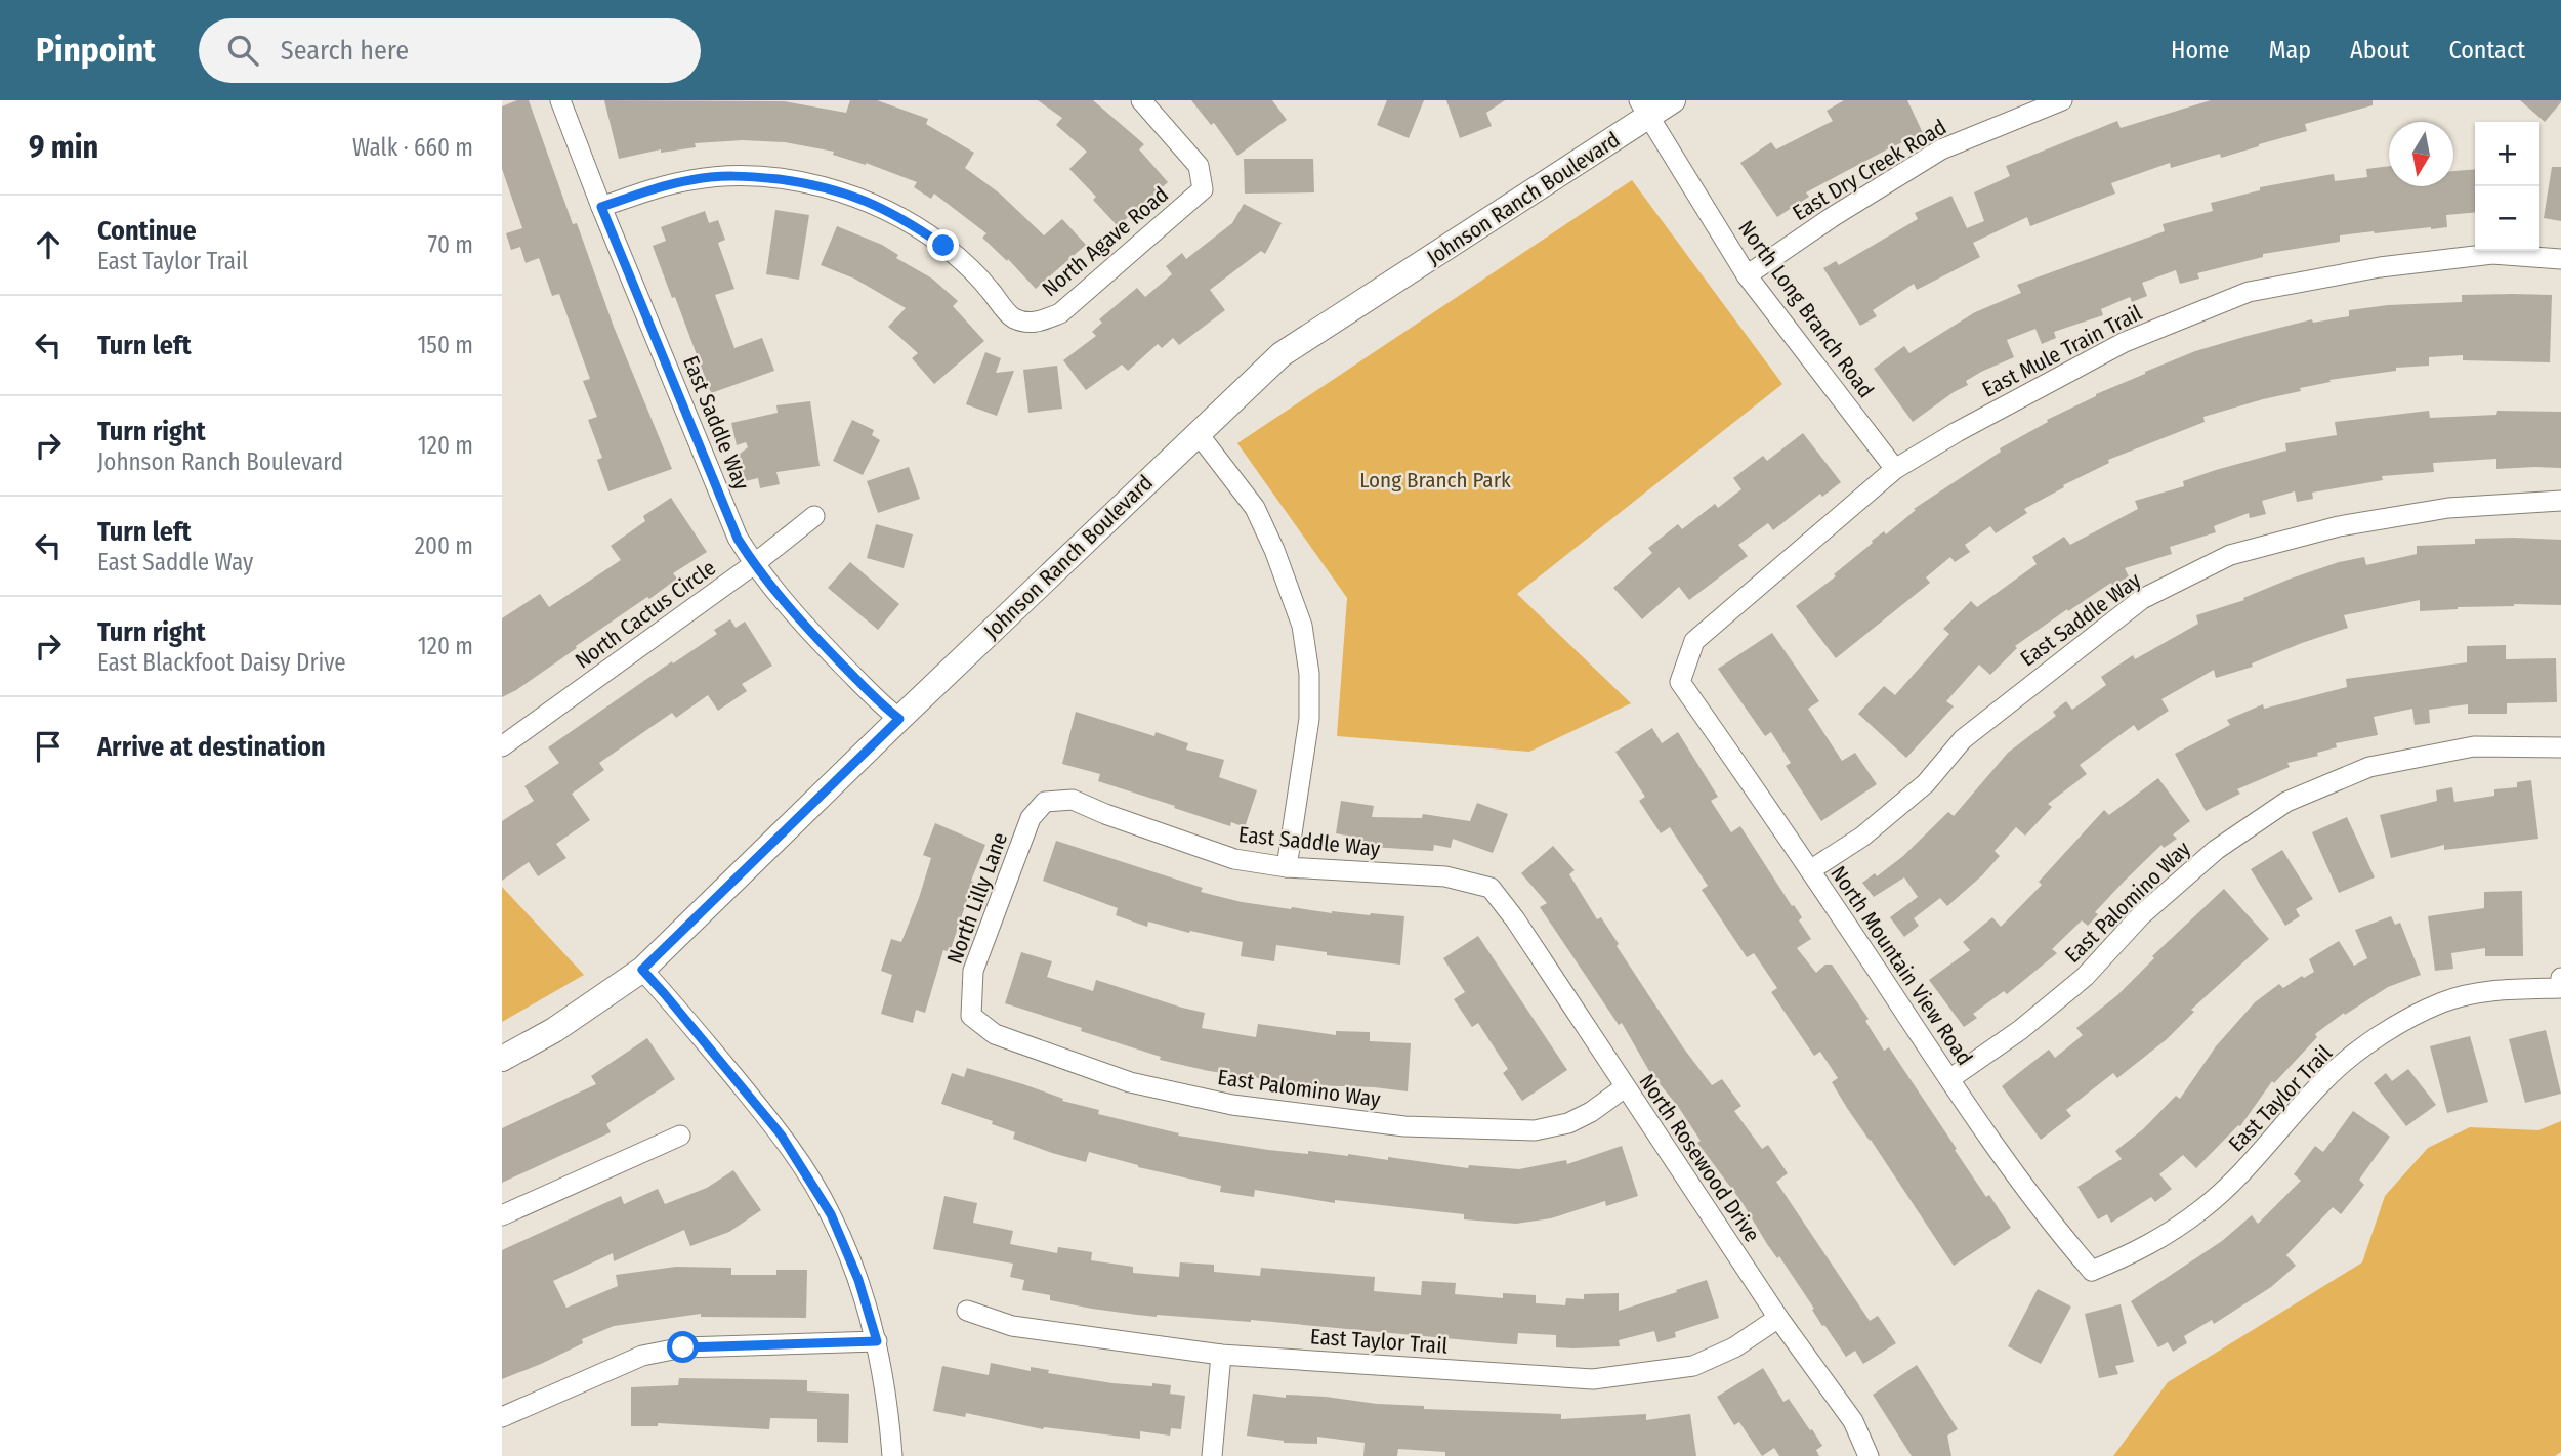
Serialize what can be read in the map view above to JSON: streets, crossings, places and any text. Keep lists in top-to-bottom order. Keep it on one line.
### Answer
{"streets":{"street":["East Dry Creek Road","Johnson Ranch Boulevard","North Agave Road","North Long Branch Road","East Mule Train Trail","East Saddle Way","North Cactus Circle","North Lilly Lane","East Palomino Way","North Mountain View Road","East Taylor Trail","North Rosewood Drive"]},"crossings":[["East Dry Creek Road","North Long Branch Road"],["Johnson Ranch Boulevard","North Long Branch Road"],["Johnson Ranch Boulevard","East Saddle Way"],["North Agave Road","East Saddle Way"],["North Long Branch Road","East Mule Train Trail"],["East Mule Train Trail","North Mountain View Road"],["East Saddle Way","North Cactus Circle"],["East Saddle Way","North Lilly Lane"],["East Saddle Way","North Mountain View Road"],["East Saddle Way","North Rosewood Drive"],["North Lilly Lane","East Palomino Way"],["East Palomino Way","North Mountain View Road"],["East Palomino Way","North Rosewood Drive"],["North Mountain View Road","East Taylor Trail"],["East Taylor Trail","North Rosewood Drive"]],"parks":["Long Branch Park"],"north":"bottom","page":{"header":"Pinpoint","search":"Search here","nav":["Home","Map","About","Contact"],"heading":["9 min","Walk · 660 m"],"map_buttons":["+","−"],"list":[["Continue","East Taylor Trail","70 m"],["Turn left","150 m"],["Turn right","Johnson Ranch Boulevard","120 m"],["Turn left","East Saddle Way","200 m"],["Turn right","East Blackfoot Daisy Drive","120 m"],"Arrive at destination"]}}
